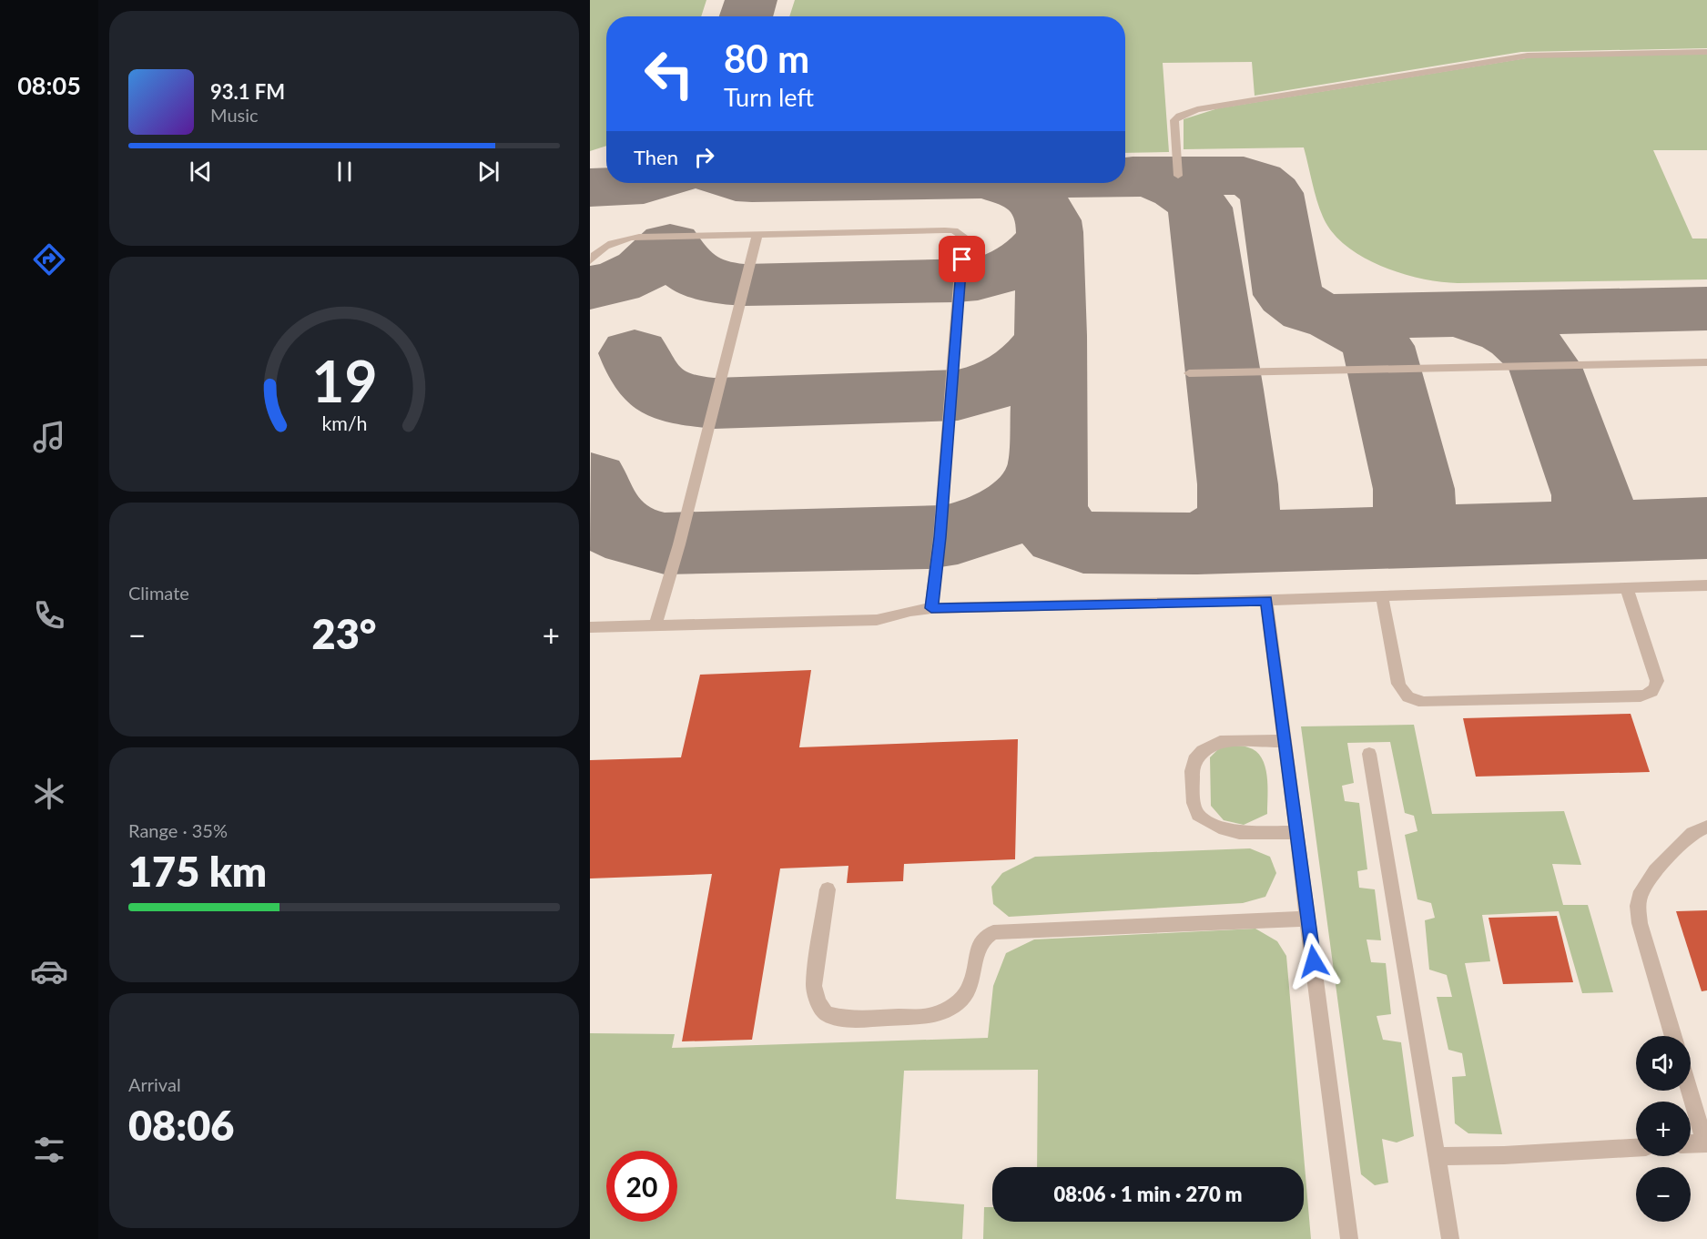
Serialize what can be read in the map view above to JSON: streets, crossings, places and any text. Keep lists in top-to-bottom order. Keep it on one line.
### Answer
{"page":{"tabs":"08:05","turn":["80 m","Turn left"],"song":["93.1 FM","Music"],"then":"Then","tile":["Climate",["Range · 35%","175 km"],["Arrival","08:06"]],"heat":["−","23°","+"],"map_buttons":["+","−"],"limit":"20","trip":"08:06 · 1 min · 270 m","gauge":["19","km/h"]}}
